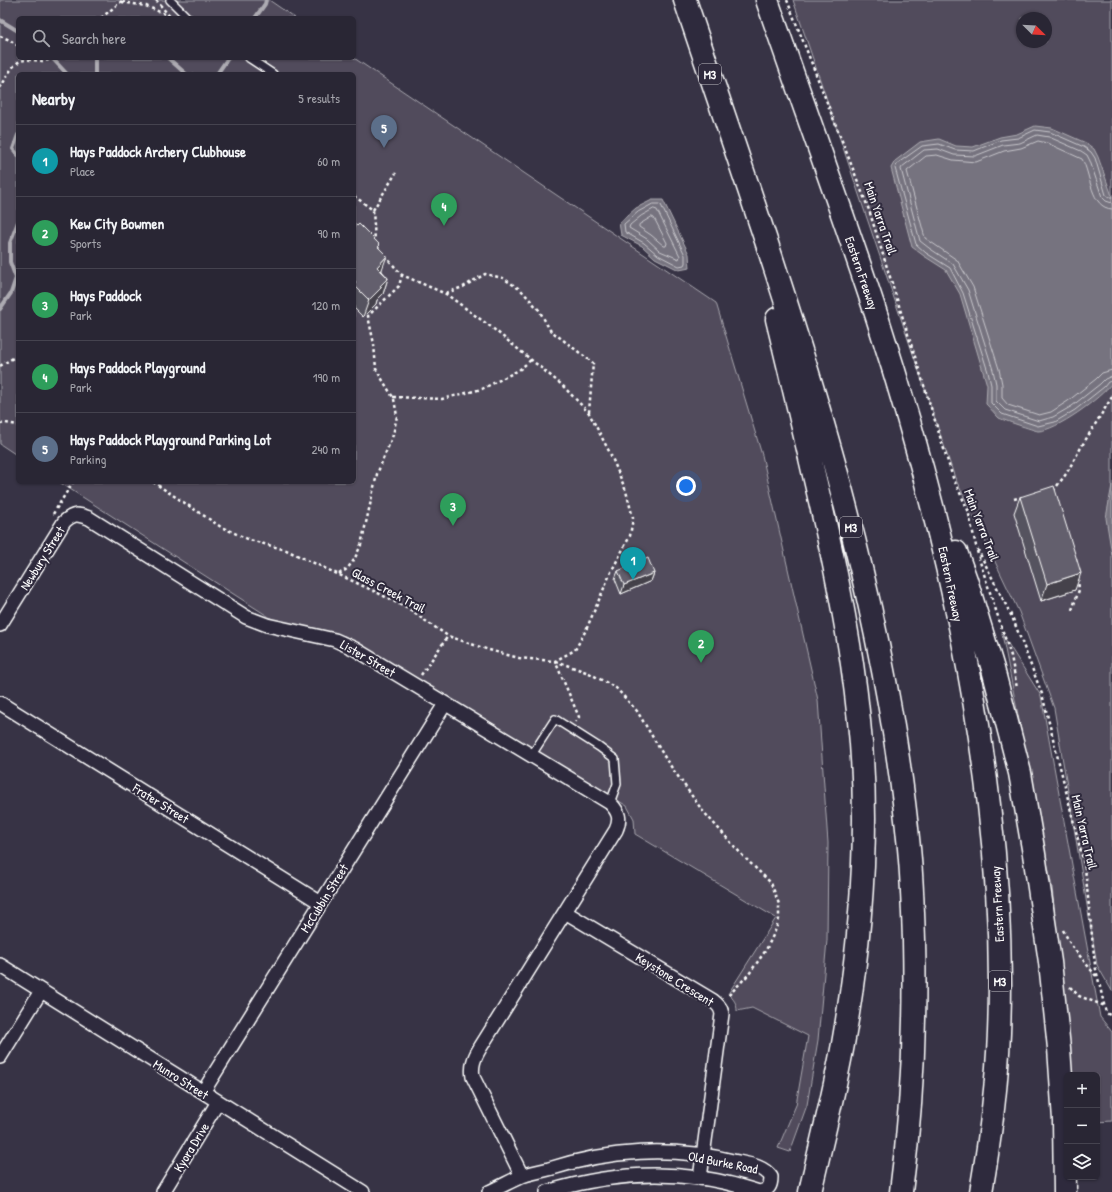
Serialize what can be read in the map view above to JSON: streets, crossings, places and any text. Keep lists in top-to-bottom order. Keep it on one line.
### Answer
{"streets":{"highway":["M3","Eastern Freeway"],"street":["Newbury Street","Lister Street","Frater Street","McCubbin Street","Keystone Crescent","Munro Street","Kyora Drive","Old Burke Road"],"path":["Main Yarra Trail","Glass Creek Trail"]},"crossings":[["Newbury Street","Lister Street"],["Glass Creek Trail","Keystone Crescent"],["Lister Street","McCubbin Street"],["Frater Street","McCubbin Street"],["McCubbin Street","Munro Street"],["Keystone Crescent","Old Burke Road"],["Munro Street","Kyora Drive"]],"north":"bottom right","page":{"search":"Search here","heading":["Nearby","5 results"],"pins":["5","4","3","1","2"],"list":[{"mark":"1","name":"Hays Paddock Archery Clubhouse","note":"Place","value":"60 m"},{"mark":"2","name":"Kew City Bowmen","note":"Sports","value":"90 m"},{"mark":"3","name":"Hays Paddock","note":"Park","value":"120 m"},{"mark":"4","name":"Hays Paddock Playground","note":"Park","value":"190 m"},{"mark":"5","name":"Hays Paddock Playground Parking Lot","note":"Parking","value":"240 m"}],"map_buttons":["+","−"]}}
